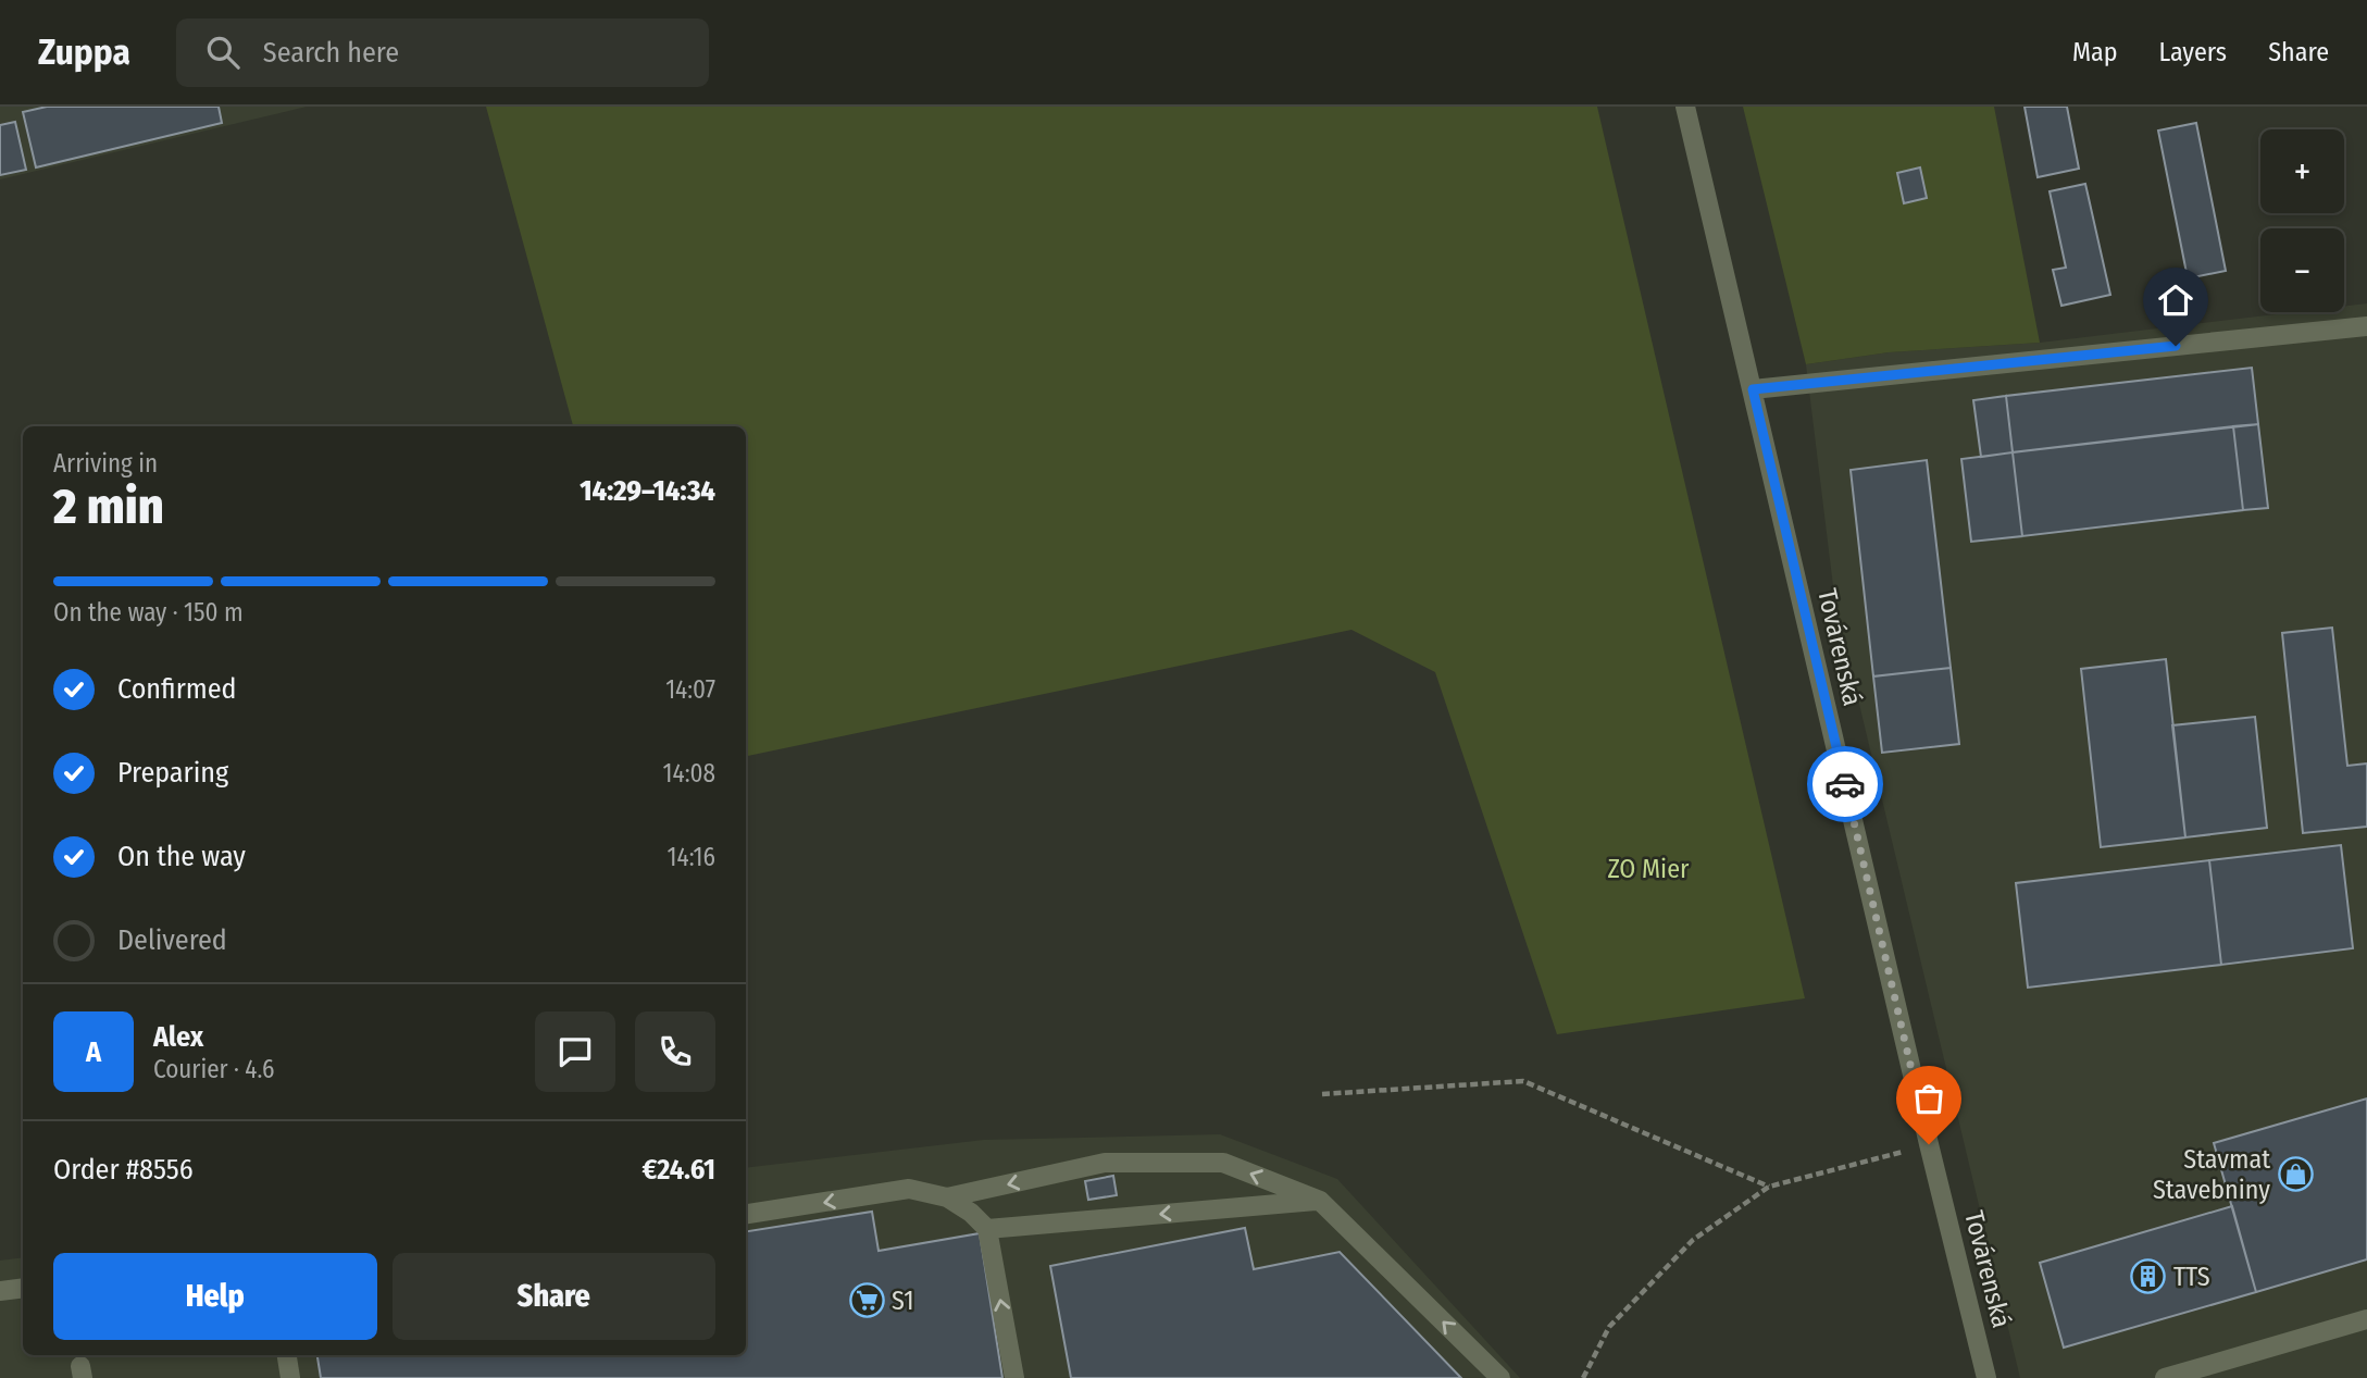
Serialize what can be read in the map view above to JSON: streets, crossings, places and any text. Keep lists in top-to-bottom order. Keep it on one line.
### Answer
{"streets":{"street":["Továrenská"]},"parks":["ZO Mier"],"places":{"shop":["Stavmat Stavebniny"],"building":["TTS"],"supermarket":["S1"]},"page":{"header":"Zuppa","search":"Search here","nav":["Map","Layers","Share"],"map_buttons":["+","−"],"heading":["2 min","Arriving in","14:29–14:34"],"panel":["Alex","Courier · 4.6","Order #8556","€24.61"],"bar":"On the way · 150 m","list":[["Confirmed","14:07"],["Preparing","14:08"],["On the way","14:16"],"Delivered"],"round":"A","buttons":["Help","Share"]}}
